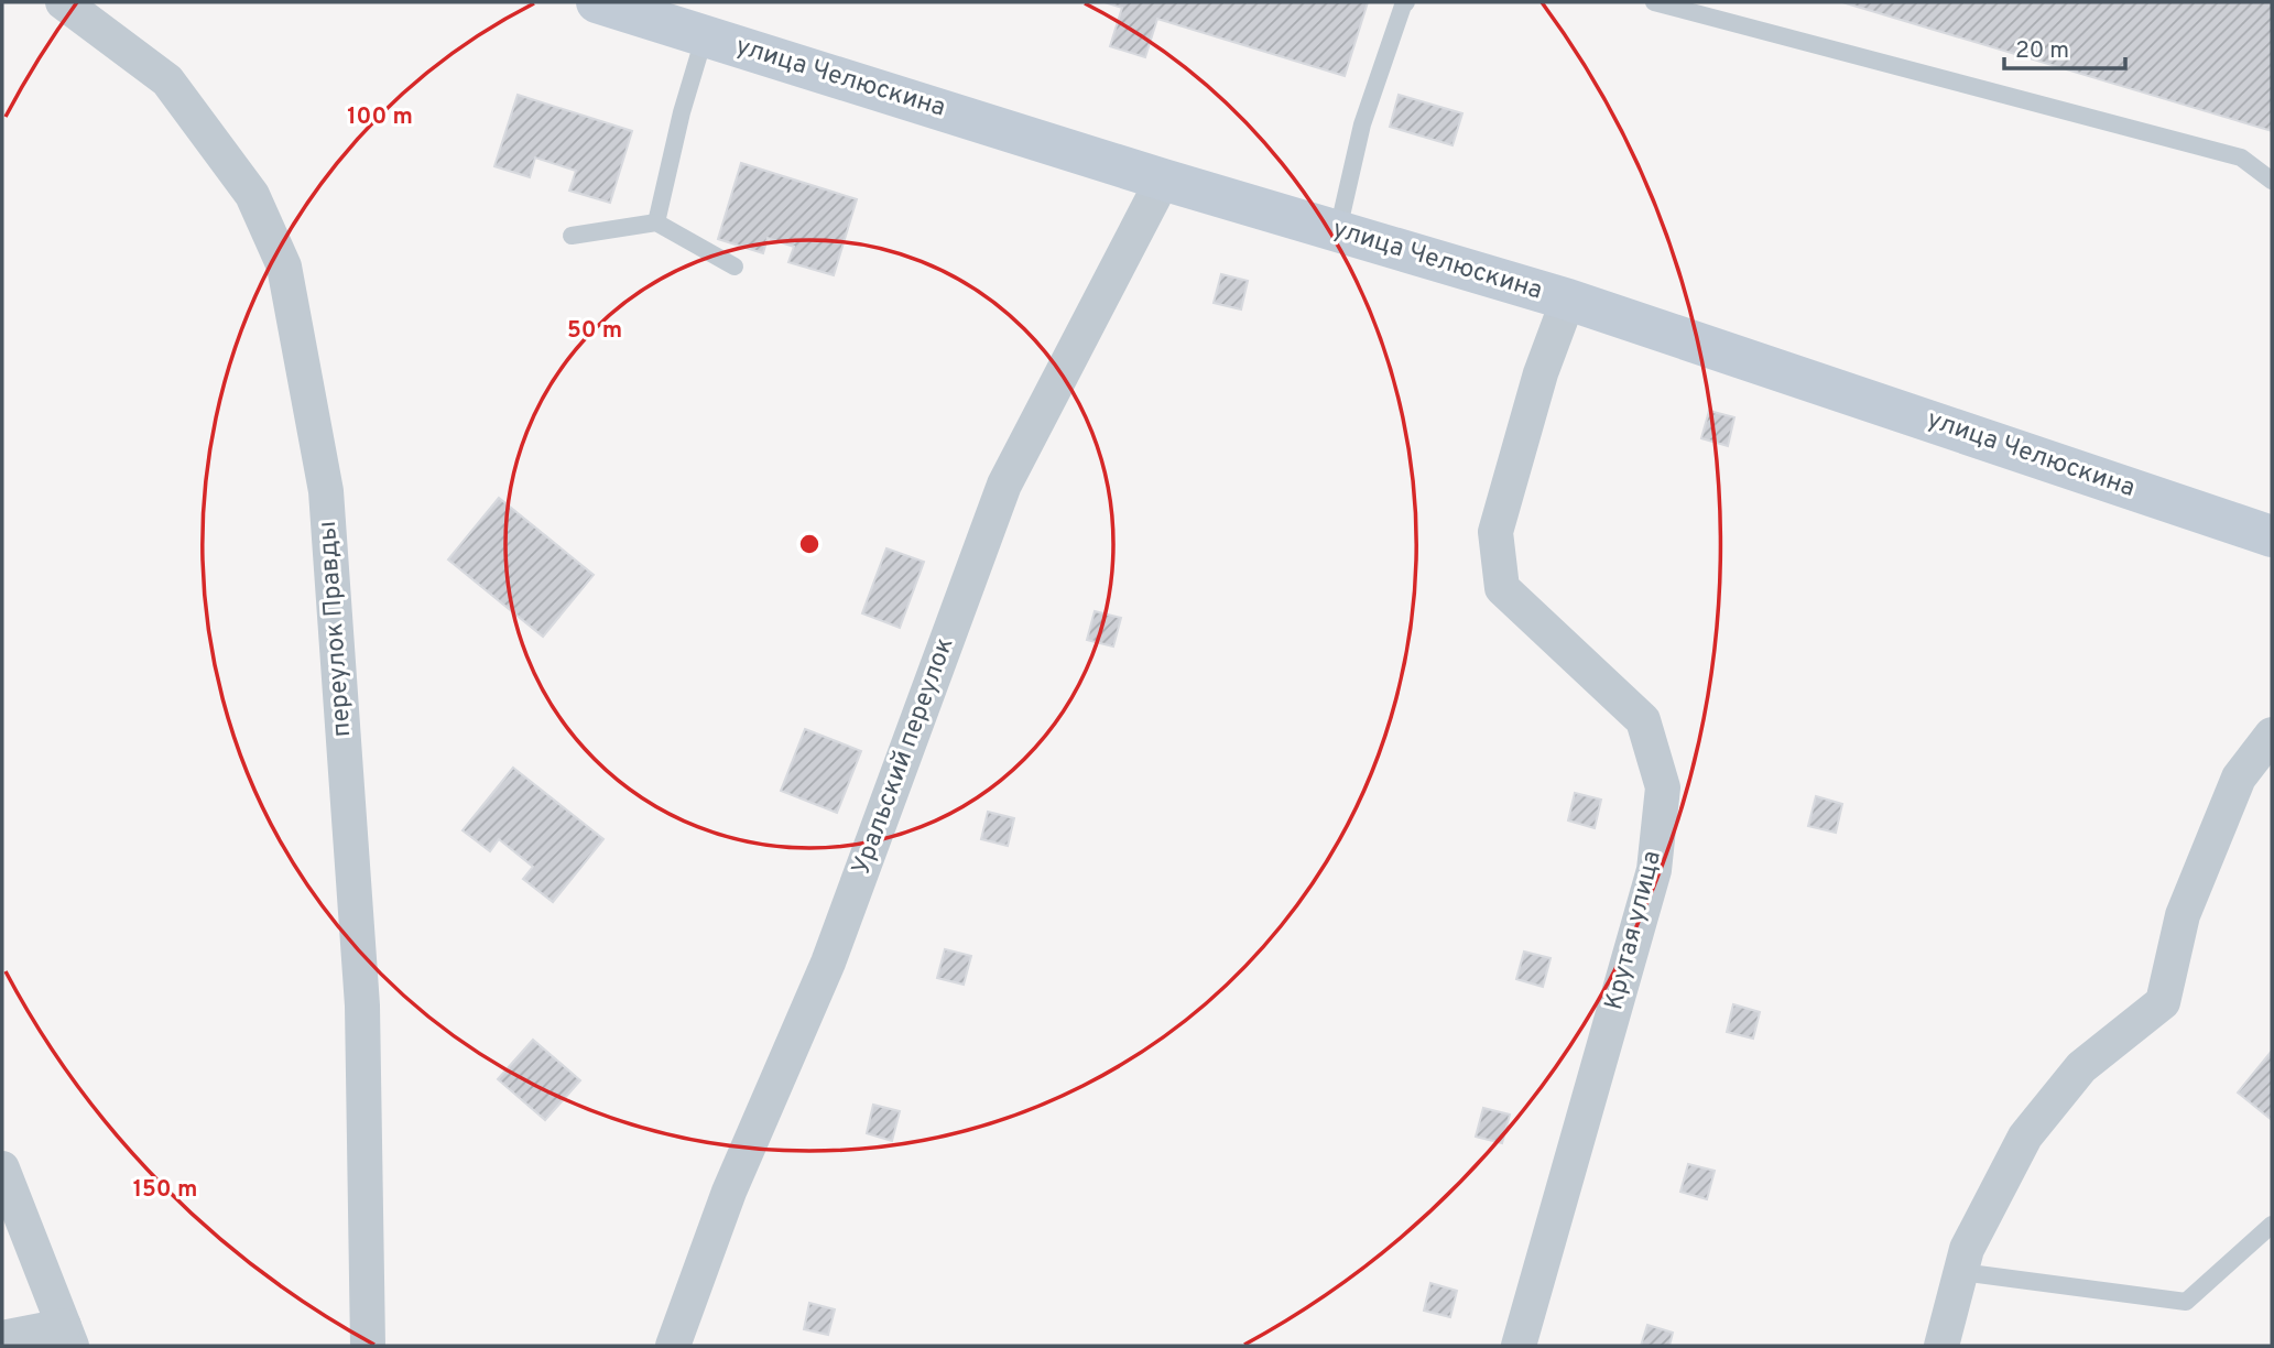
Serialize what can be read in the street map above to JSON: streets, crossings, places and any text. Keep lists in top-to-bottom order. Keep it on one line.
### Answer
{"streets":{"main road":["улица Челюскина"],"street":["переулок Правды","Уральский переулок","Крутая улица"]},"crossings":[["улица Челюскина","Уральский переулок"],["улица Челюскина","Крутая улица"]],"scale_bar":"20 m","rings":["100 m","50 m","150 m"]}
